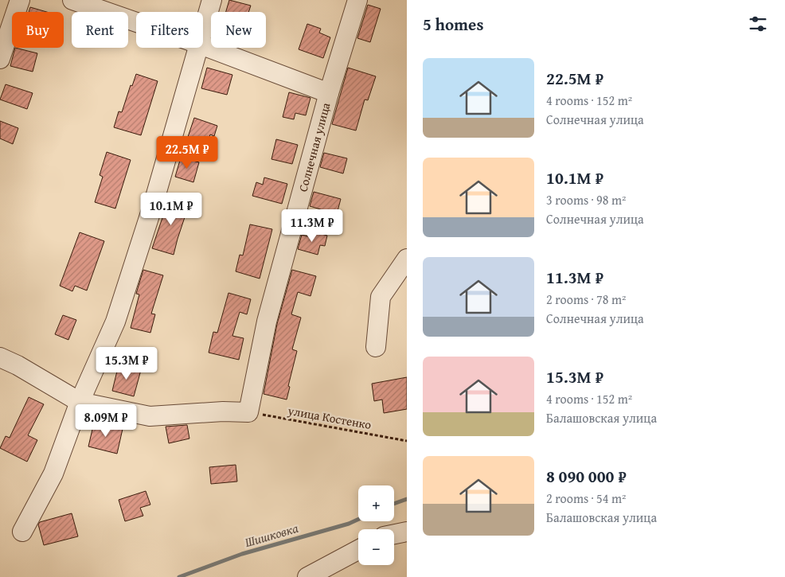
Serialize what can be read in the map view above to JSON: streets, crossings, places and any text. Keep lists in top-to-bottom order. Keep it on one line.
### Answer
{"streets":{"street":["Солнечная улица"],"path":["улица Костенко"]},"crossings":[["Солнечная улица","улица Костенко"]],"water":["Шишковка"],"page":{"heading":"5 homes","chip":["Buy","Rent","Filters","New"],"list":[{"name":"22.5M ₽","note":"4 rooms · 152 m² · Солнечная улица"},{"name":"10.1M ₽","note":"3 rooms · 98 m² · Солнечная улица"},{"name":"11.3M ₽","note":"2 rooms · 78 m² · Солнечная улица"},{"name":"15.3M ₽","note":"4 rooms · 152 m² · Балашовская улица"},{"name":"8 090 000 ₽","note":"2 rooms · 54 m² · Балашовская улица"}],"price":["22.5M ₽","10.1M ₽","11.3M ₽","15.3M ₽","8.09M ₽"],"map_buttons":["+","−"]}}
